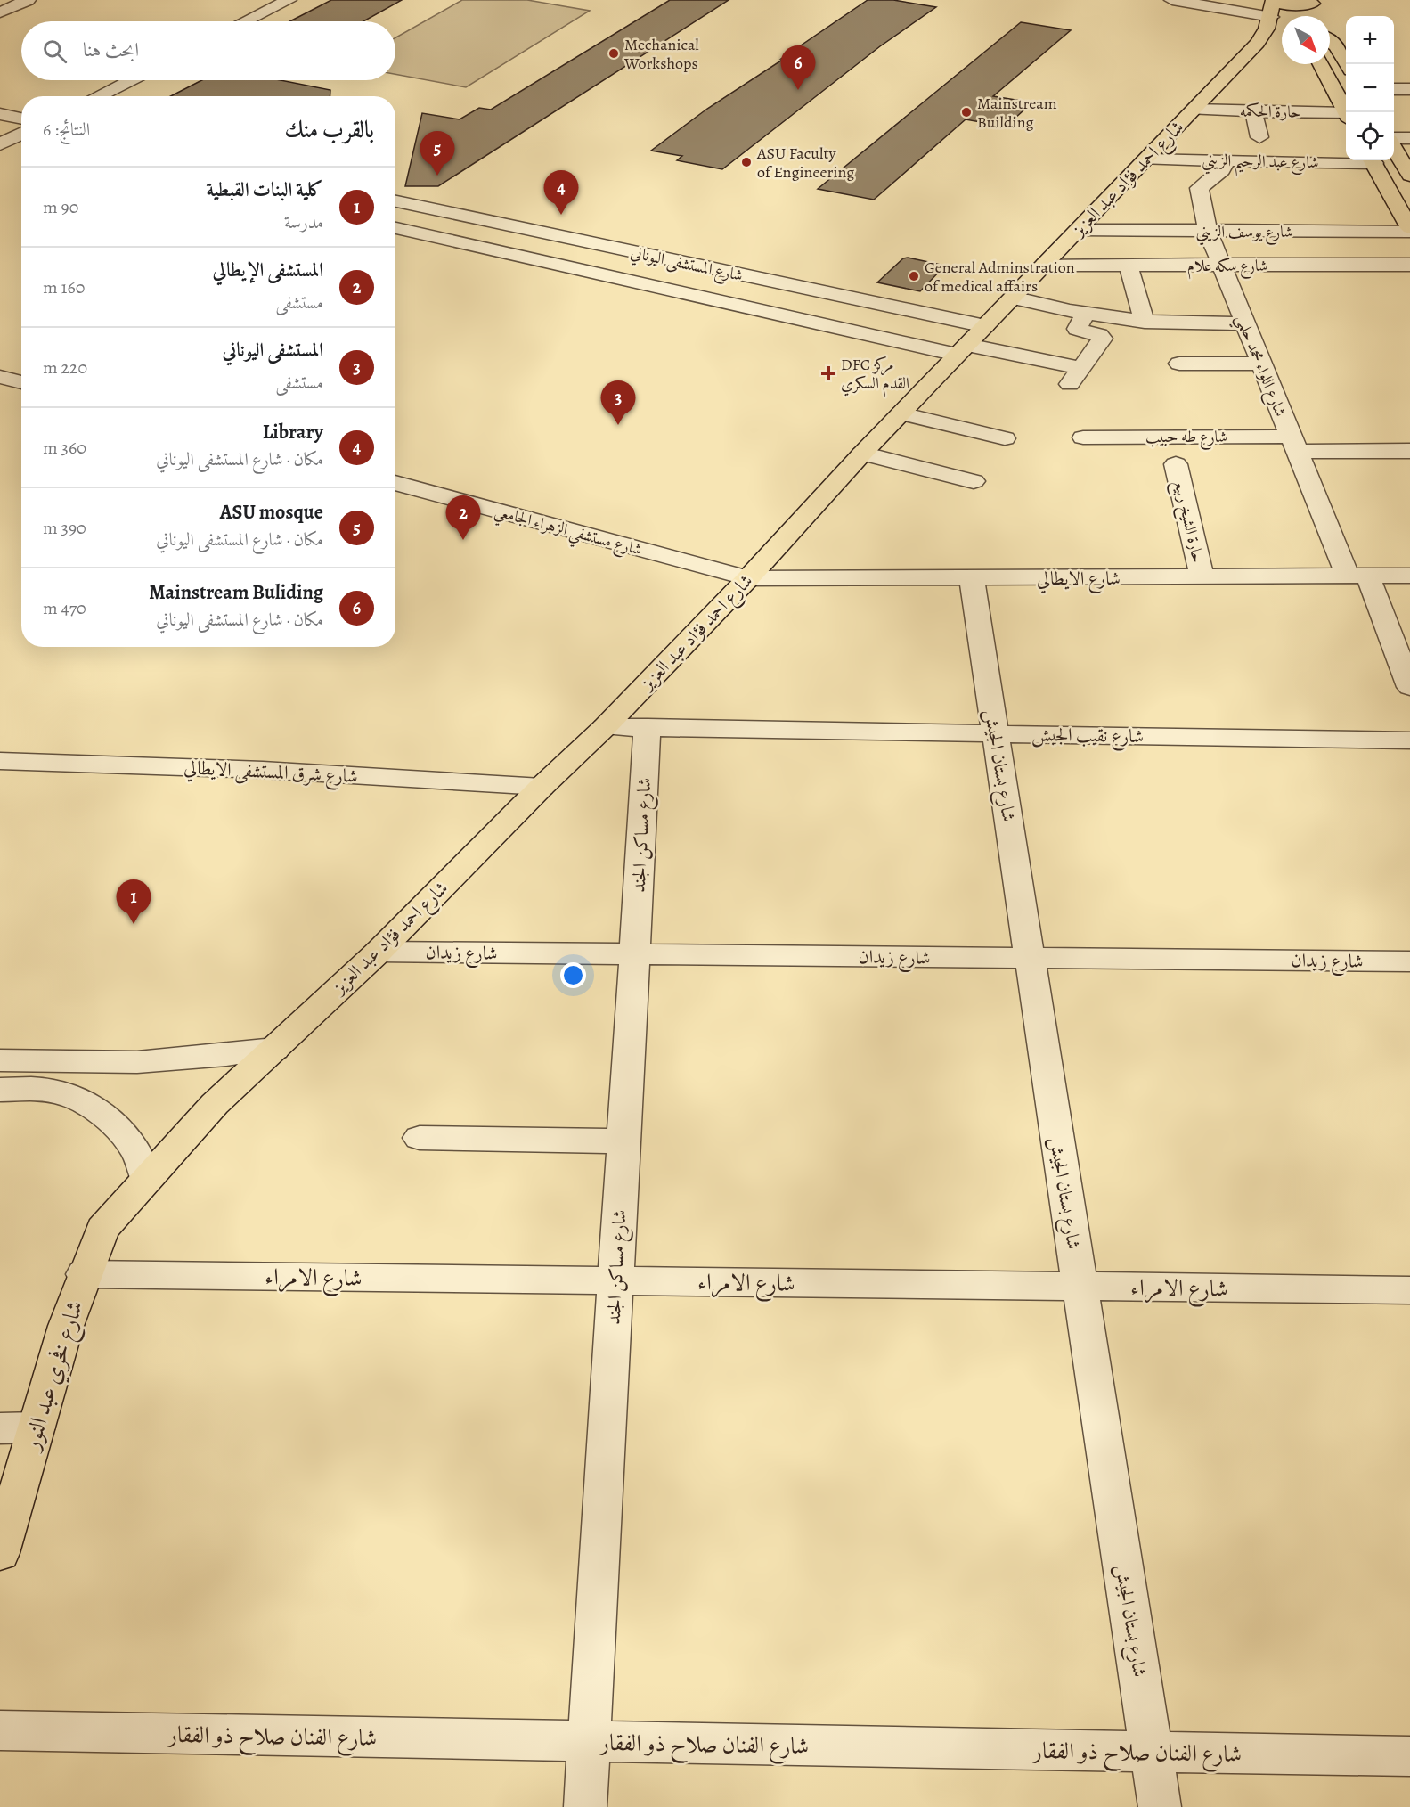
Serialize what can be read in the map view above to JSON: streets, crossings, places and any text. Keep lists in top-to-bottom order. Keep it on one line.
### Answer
{"streets":{"main road":["شارع احمد فؤاد عبد العزيز","شارع فخري عبد النور"],"street":["حارة الحكمه","شارع عبد الرحيم الزيني","شارع يوسف الزيني","شارع المستشفى اليوناني","شارع سكه علام","شارع اللواء محمد حلمي","شارع طه حبيب","حارة الشيخ ربيع","شارع مستشفي الزهراء الجامعي","شارع الايطالي","شارع نقيب الجيش","شارع بستان الجيش","شارع شرق المستشفى الايطالي","شارع مساكن الجند","شارع زيدان","شارع الامراء","شارع الفنان صلاح ذو الفقار"]},"crossings":[["حارة الحكمه","شارع احمد فؤاد عبد العزيز"],["شارع عبد الرحيم الزيني","شارع احمد فؤاد عبد العزيز"],["شارع عبد الرحيم الزيني","شارع اللواء محمد حلمي"],["شارع احمد فؤاد عبد العزيز","شارع يوسف الزيني"],["شارع احمد فؤاد عبد العزيز","شارع المستشفى اليوناني"],["شارع احمد فؤاد عبد العزيز","شارع سكه علام"],["شارع احمد فؤاد عبد العزيز","شارع مستشفي الزهراء الجامعي"],["شارع احمد فؤاد عبد العزيز","شارع الايطالي"],["شارع احمد فؤاد عبد العزيز","شارع نقيب الجيش"],["شارع احمد فؤاد عبد العزيز","شارع شرق المستشفى الايطالي"],["شارع احمد فؤاد عبد العزيز","شارع زيدان"],["شارع احمد فؤاد عبد العزيز","شارع فخري عبد النور"],["شارع يوسف الزيني","شارع اللواء محمد حلمي"],["شارع سكه علام","شارع اللواء محمد حلمي"],["شارع اللواء محمد حلمي","شارع طه حبيب"],["شارع اللواء محمد حلمي","شارع الايطالي"],["حارة الشيخ ربيع","شارع الايطالي"],["شارع مستشفي الزهراء الجامعي","شارع الايطالي"],["شارع الايطالي","شارع بستان الجيش"],["شارع نقيب الجيش","شارع بستان الجيش"],["شارع نقيب الجيش","شارع مساكن الجند"],["شارع بستان الجيش","شارع زيدان"],["شارع بستان الجيش","شارع الامراء"],["شارع بستان الجيش","شارع الفنان صلاح ذو الفقار"],["شارع مساكن الجند","شارع زيدان"],["شارع مساكن الجند","شارع الامراء"],["شارع مساكن الجند","شارع الفنان صلاح ذو الفقار"],["شارع الامراء","شارع فخري عبد النور"]],"places":{"other":["Mechanical Workshops","Mainstream Building","ASU Faculty of Engineering","General Adminstration of medical affairs"],"health":["DFC مركز القدم السكري"]},"north":"bottom right","page":{"map_buttons":["+","−"],"search":"ابحث هنا","pins":["6","5","4","3","2","1"],"heading":["بالقرب منك","النتائج: 6"],"list":[{"mark":"1","name":"كلية البنات القبطية","note":"مدرسة","value":"90 m"},{"mark":"2","name":"المستشفى الإيطالي","note":"مستشفى","value":"160 m"},{"mark":"3","name":"المستشفى اليوناني","note":"مستشفى","value":"220 m"},{"mark":"4","name":"Library","note":"مكان · شارع المستشفى اليوناني","value":"360 m"},{"mark":"5","name":"ASU mosque","note":"مكان · شارع المستشفى اليوناني","value":"390 m"},{"mark":"6","name":"Mainstream Buliding","note":"مكان · شارع المستشفى اليوناني","value":"470 m"}]}}
